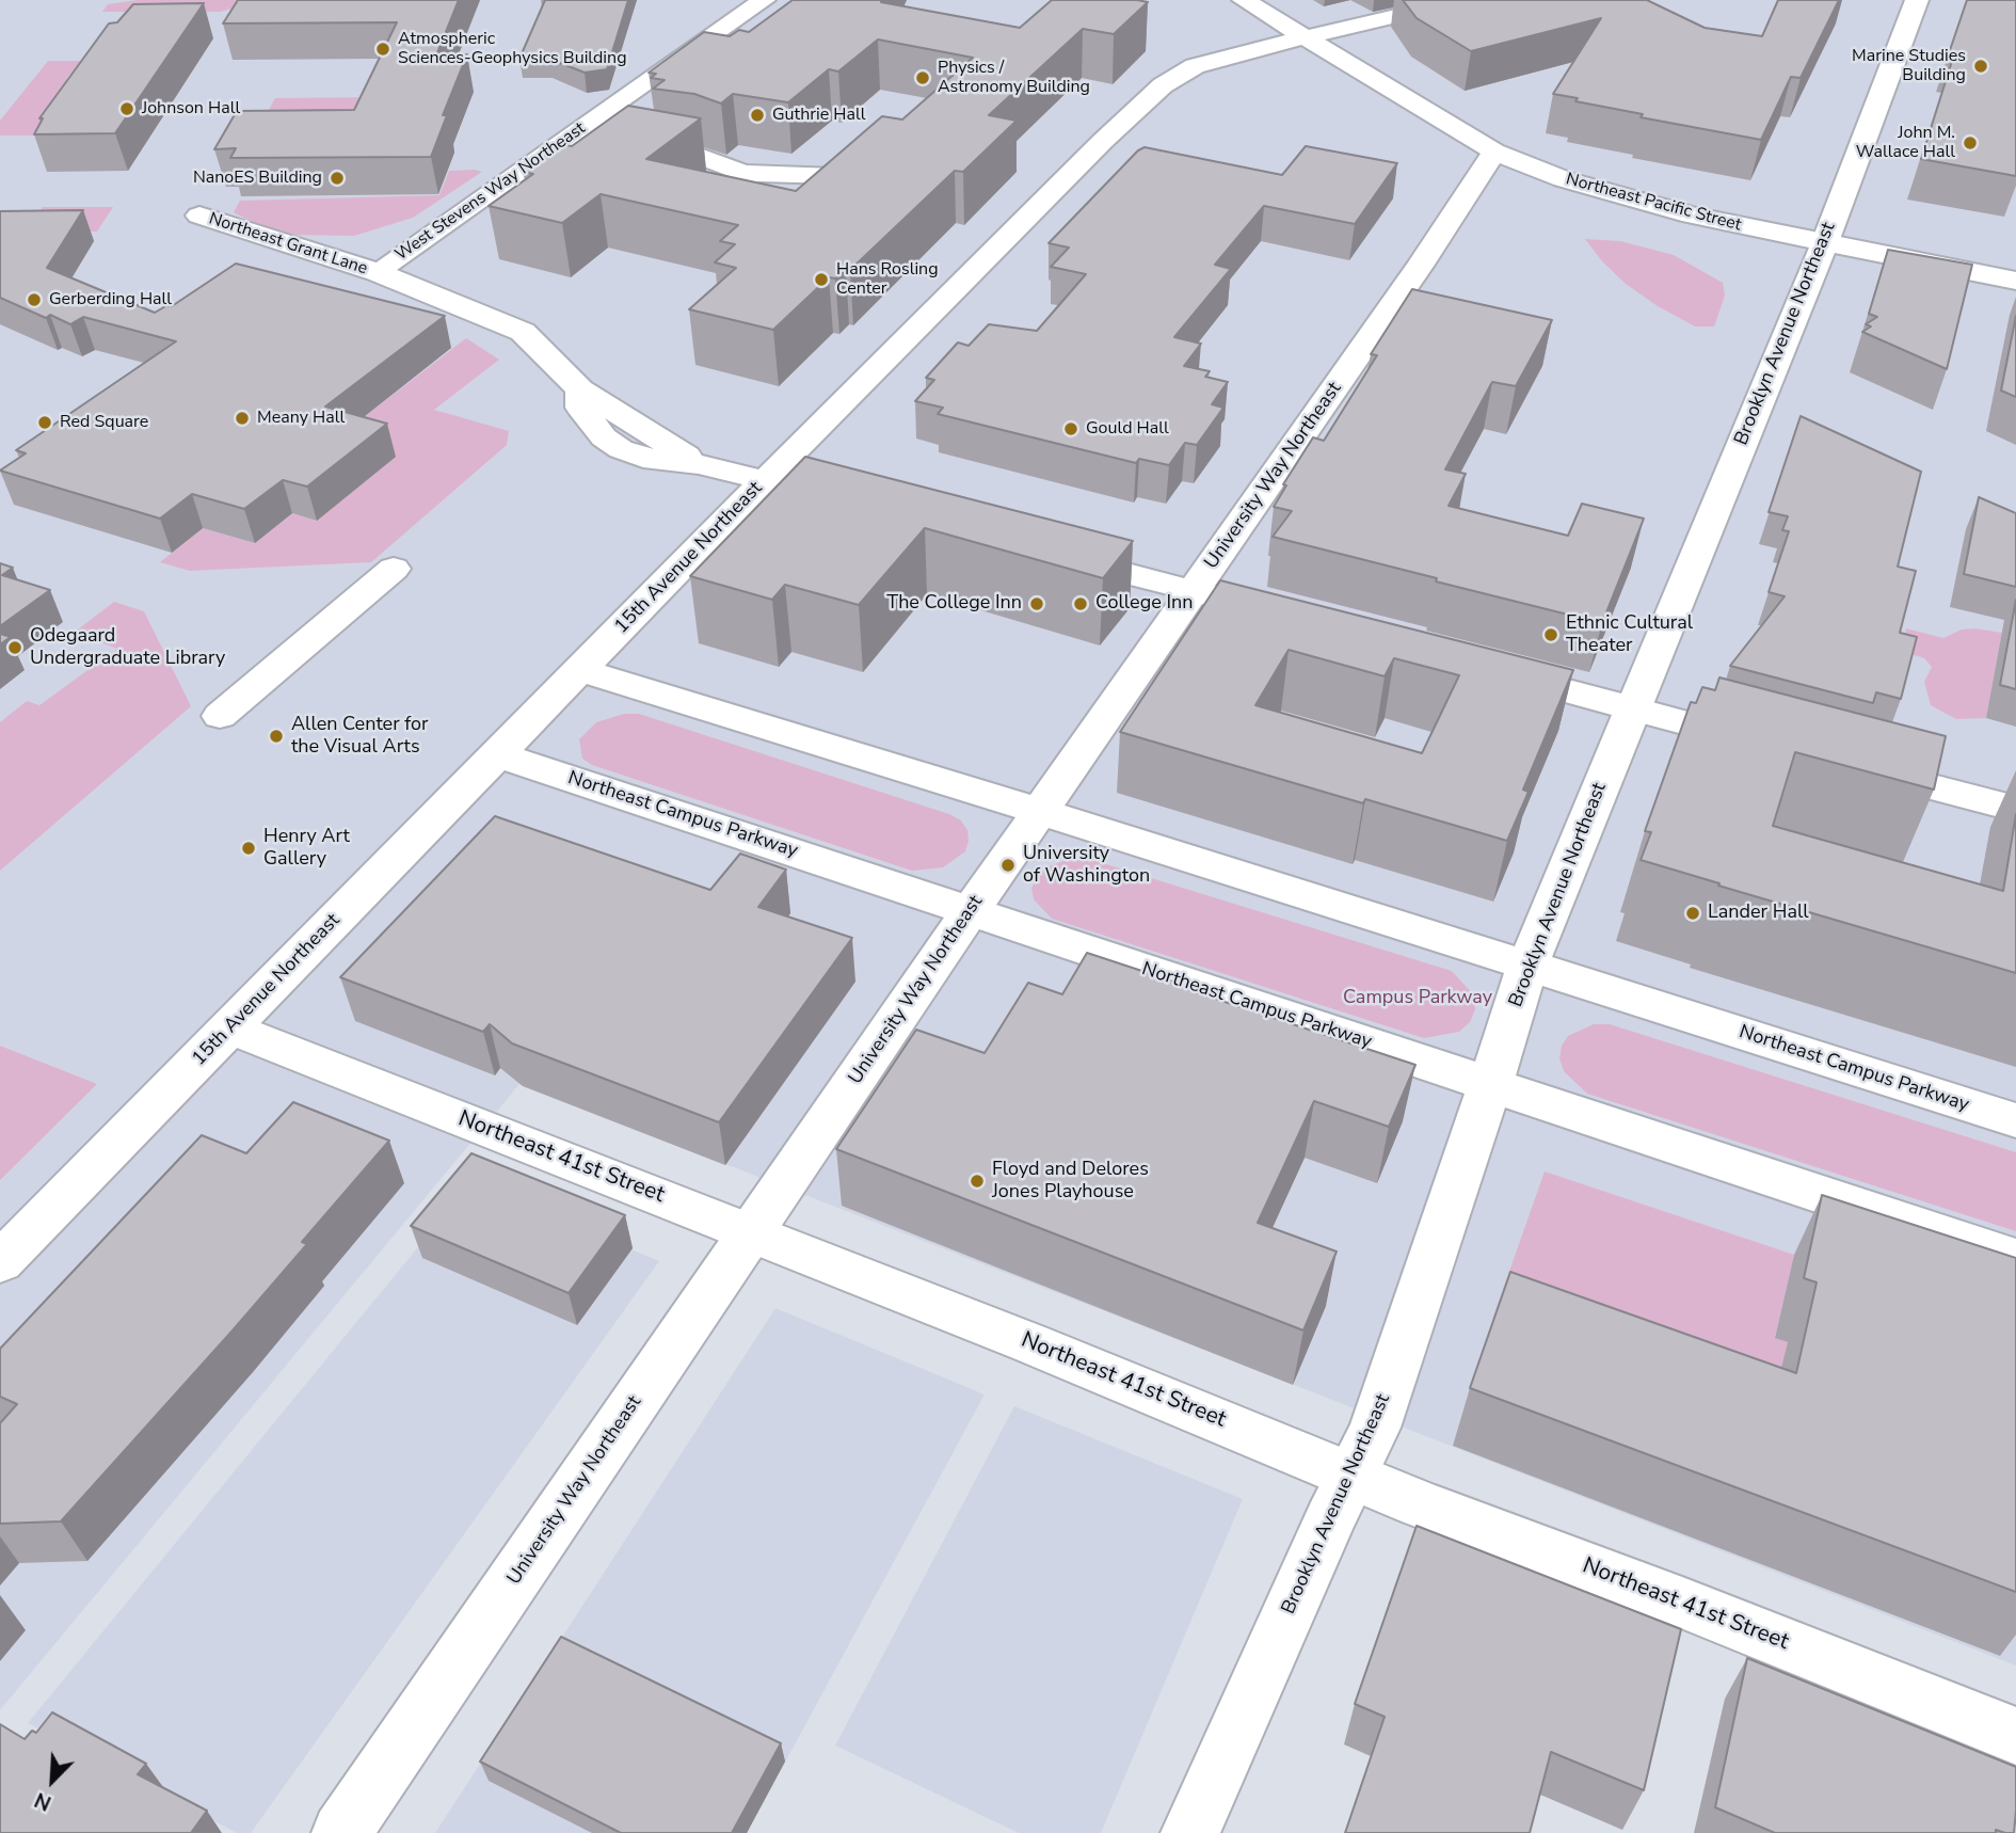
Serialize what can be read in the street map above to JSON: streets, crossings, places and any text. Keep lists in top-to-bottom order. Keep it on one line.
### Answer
{"streets":{"street":["West Stevens Way Northeast","Northeast Pacific Street","Northeast Grant Lane","Brooklyn Avenue Northeast","University Way Northeast","15th Avenue Northeast","Northeast Campus Parkway","Northeast 41st Street"]},"crossings":[["West Stevens Way Northeast","Northeast Grant Lane"],["West Stevens Way Northeast","15th Avenue Northeast"],["Northeast Pacific Street","Brooklyn Avenue Northeast"],["Northeast Pacific Street","University Way Northeast"],["Northeast Pacific Street","15th Avenue Northeast"],["Brooklyn Avenue Northeast","Northeast Campus Parkway"],["Brooklyn Avenue Northeast","Northeast 41st Street"],["University Way Northeast","Northeast Campus Parkway"],["University Way Northeast","Northeast 41st Street"],["15th Avenue Northeast","Northeast Campus Parkway"],["15th Avenue Northeast","Northeast 41st Street"]],"parks":["Campus Parkway"],"places":["Atmospheric Sciences-Geophysics Building","Marine Studies Building","Physics / Astronomy Building","Johnson Hall","Guthrie Hall","John M. Wallace Hall","NanoES Building","Hans Rosling Center","Gerberding Hall","Meany Hall","Red Square","Gould Hall","The College Inn","College Inn","Ethnic Cultural Theater","Odegaard Undergraduate Library","Allen Center for the Visual Arts","Henry Art Gallery","University of Washington","Lander Hall","Floyd and Delores Jones Playhouse"],"north":"bottom left"}
